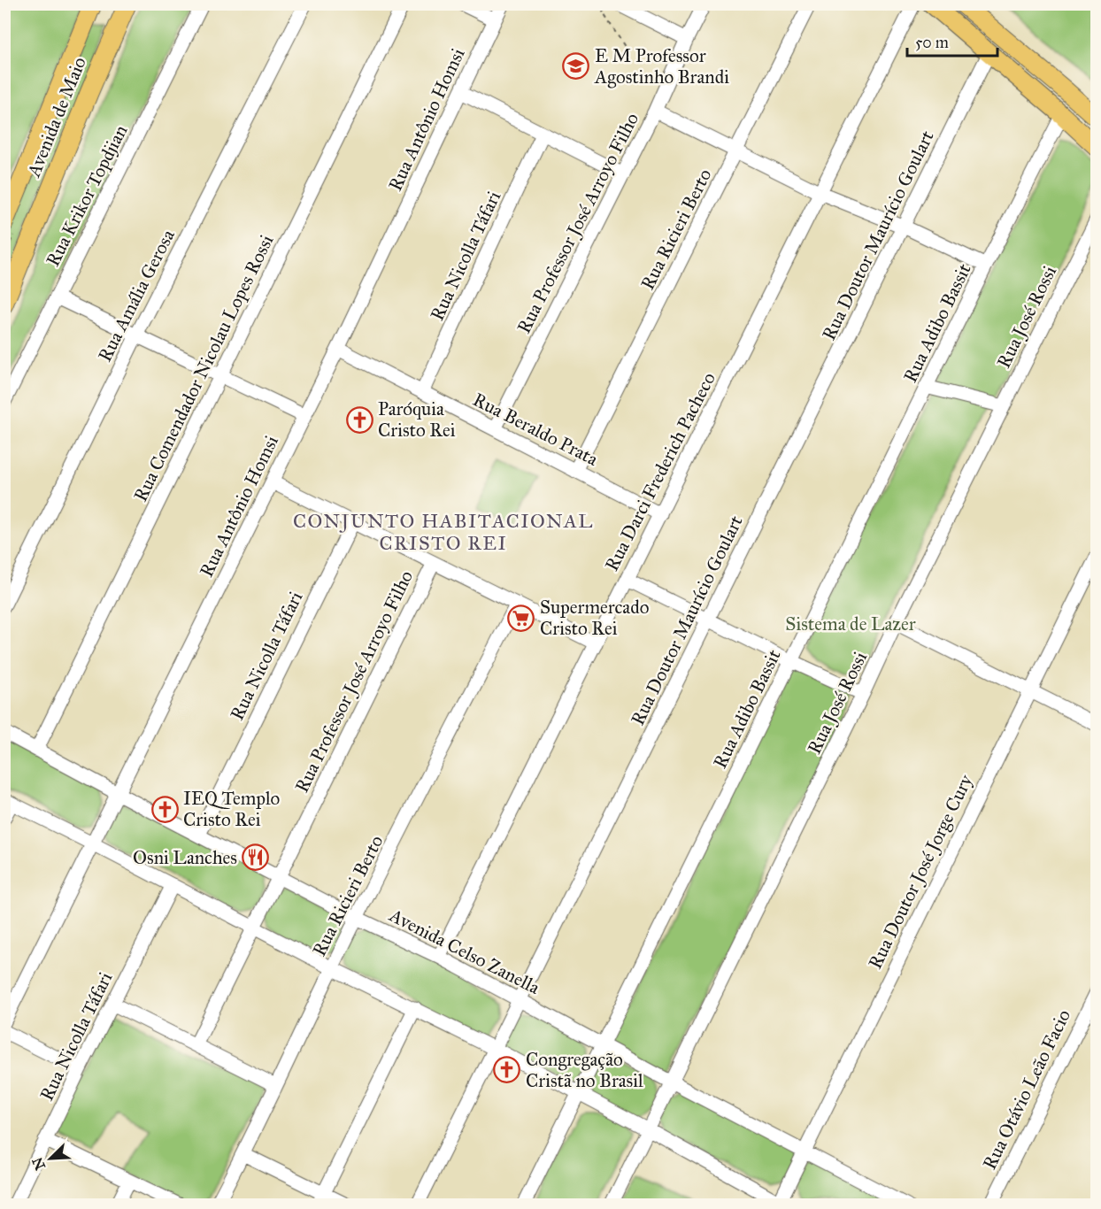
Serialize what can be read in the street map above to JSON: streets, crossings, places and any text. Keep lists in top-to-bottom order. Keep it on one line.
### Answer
{"streets":{"main road":["Avenida de Maio"],"street":["Rua Antônio Homsi","Rua Krikor Topdjian","Rua Professor José Arroyo Filho","Rua Ricieri Berto","Rua Doutor Maurício Goulart","Rua Nicolla Táfari","Rua Amália Gerosa","Rua José Rossi","Rua Adibo Bassit","Rua Comendador Nicolau Lopes Rossi","Rua Beraldo Prata","Rua Darci Frederich Pacheco","Rua Doutor José Jorge Cury","Avenida Celso Zanella","Rua Otávio Leão Facio"]},"crossings":[["Rua Antônio Homsi","Rua Beraldo Prata"],["Rua Antônio Homsi","Avenida Celso Zanella"],["Rua Professor José Arroyo Filho","Rua Beraldo Prata"],["Rua Professor José Arroyo Filho","Avenida Celso Zanella"],["Rua Ricieri Berto","Rua Beraldo Prata"],["Rua Ricieri Berto","Avenida Celso Zanella"],["Rua Doutor Maurício Goulart","Avenida Celso Zanella"],["Rua Nicolla Táfari","Rua Beraldo Prata"],["Rua Nicolla Táfari","Avenida Celso Zanella"],["Rua José Rossi","Avenida Celso Zanella"],["Rua Adibo Bassit","Avenida Celso Zanella"],["Rua Comendador Nicolau Lopes Rossi","Avenida Celso Zanella"],["Rua Beraldo Prata","Rua Darci Frederich Pacheco"],["Rua Darci Frederich Pacheco","Avenida Celso Zanella"],["Rua Doutor José Jorge Cury","Avenida Celso Zanella"]],"districts":["CONJUNTO HABITACIONAL CRISTO REI"],"parks":["Sistema de Lazer"],"places":{"school or university":["E M Professor Agostinho Brandi"],"church":["Paróquia Cristo Rei","IEQ Templo Cristo Rei","Congregação Cristã no Brasil"],"supermarket":["Supermercado Cristo Rei"],"restaurant":["Osni Lanches"]},"scale_bar":"50 m","north":"bottom left"}
